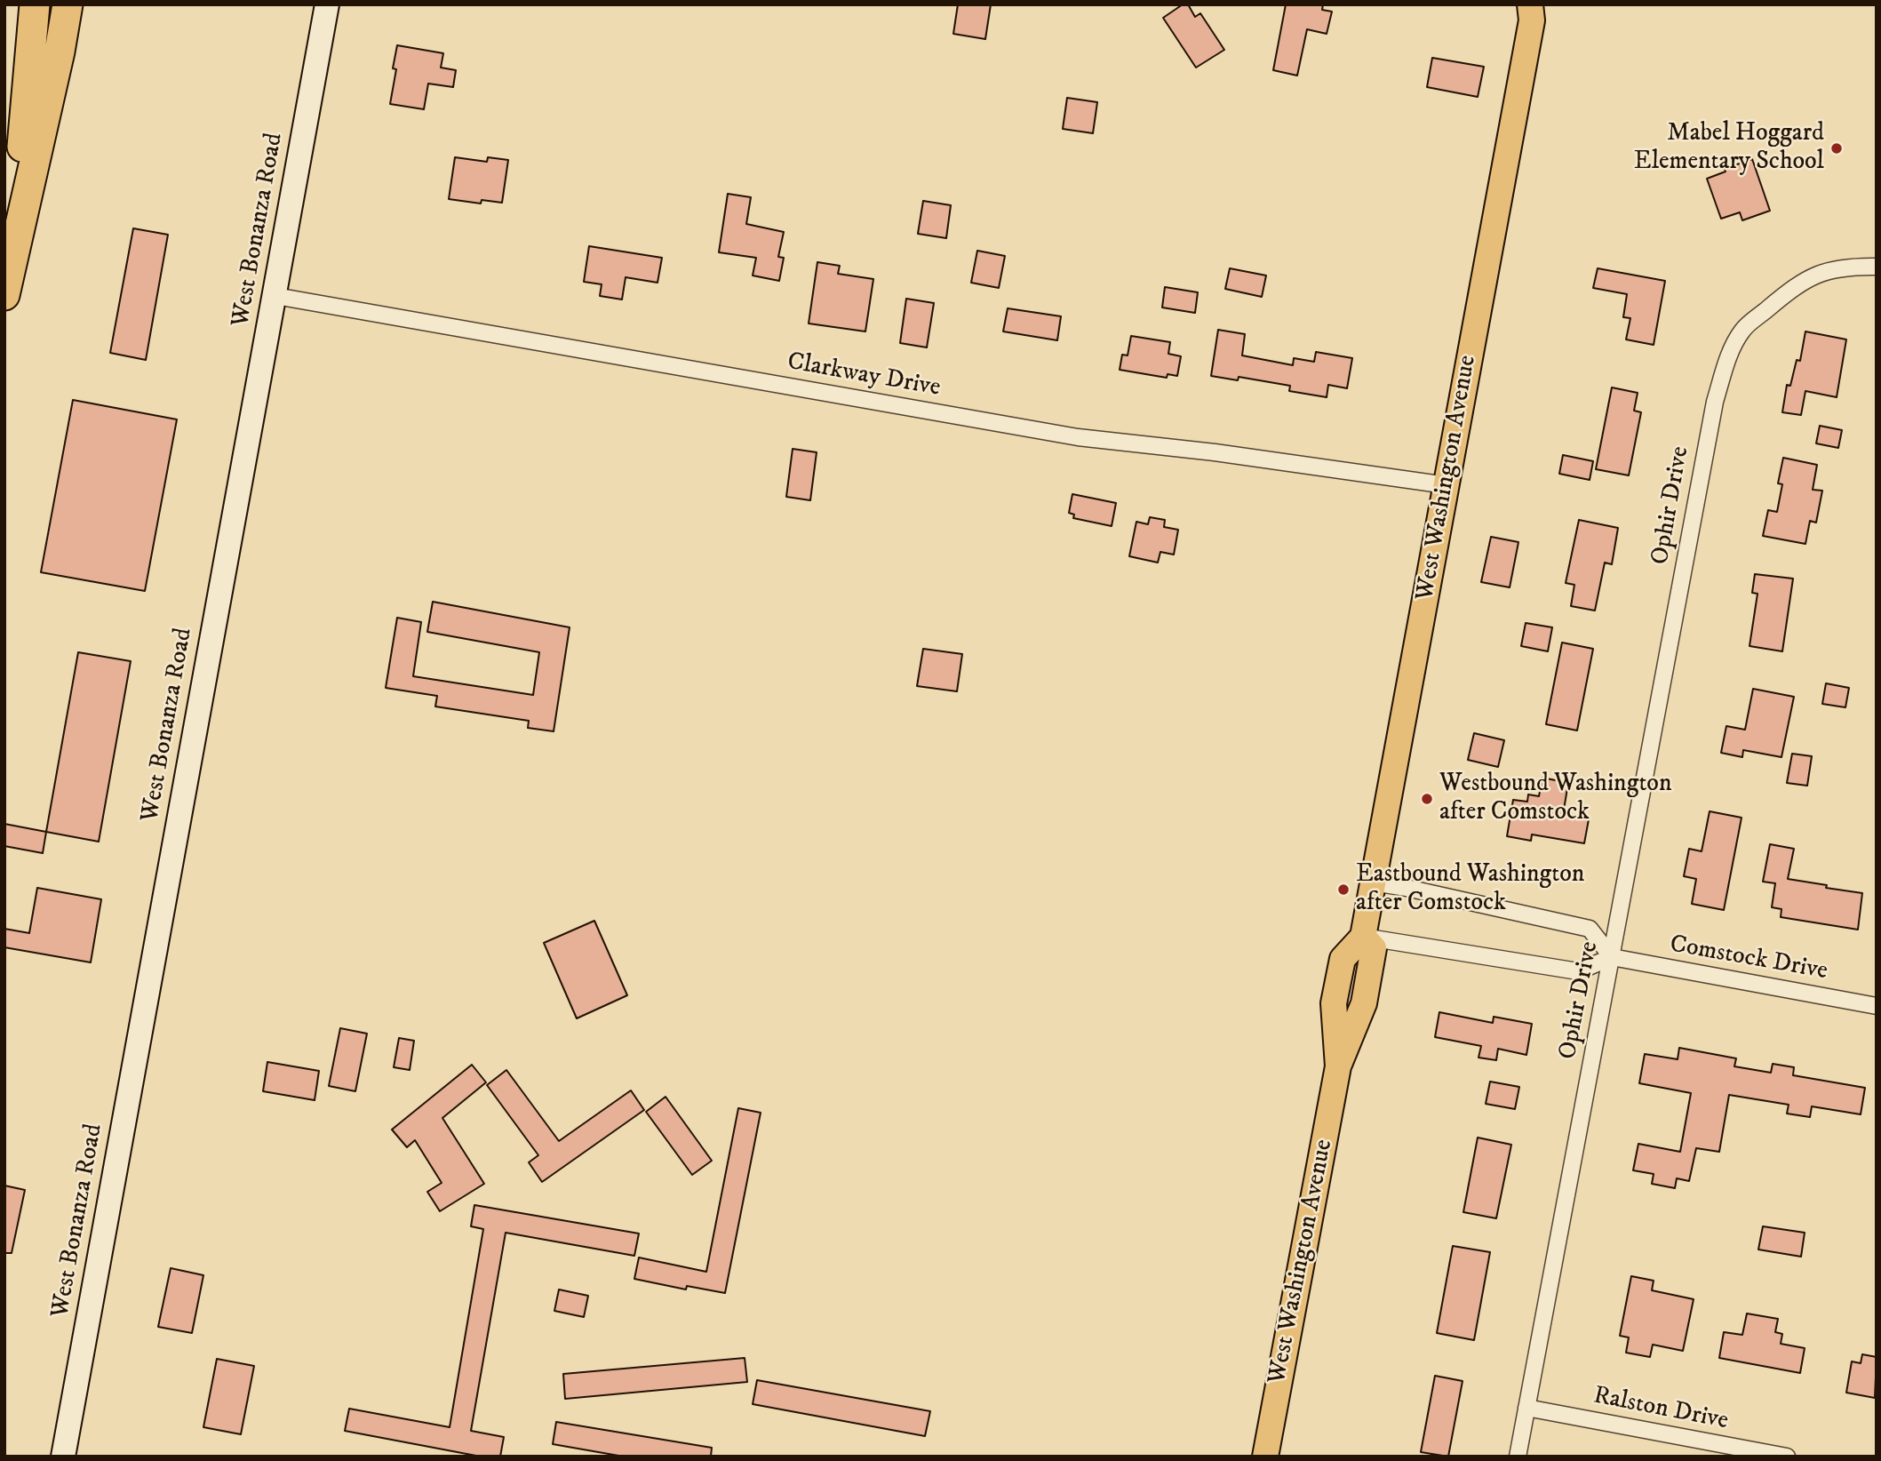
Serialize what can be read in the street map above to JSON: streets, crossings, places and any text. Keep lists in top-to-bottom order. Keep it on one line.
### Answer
{"streets":{"main road":["West Bonanza Road","West Washington Avenue"],"street":["Clarkway Drive","Ophir Drive","Comstock Drive","Ralston Drive"]},"crossings":[["West Bonanza Road","Clarkway Drive"],["Clarkway Drive","West Washington Avenue"],["Ophir Drive","Comstock Drive"],["Ophir Drive","Ralston Drive"]],"places":["Mabel Hoggard Elementary School","Westbound Washington after Comstock","Eastbound Washington after Comstock"]}
